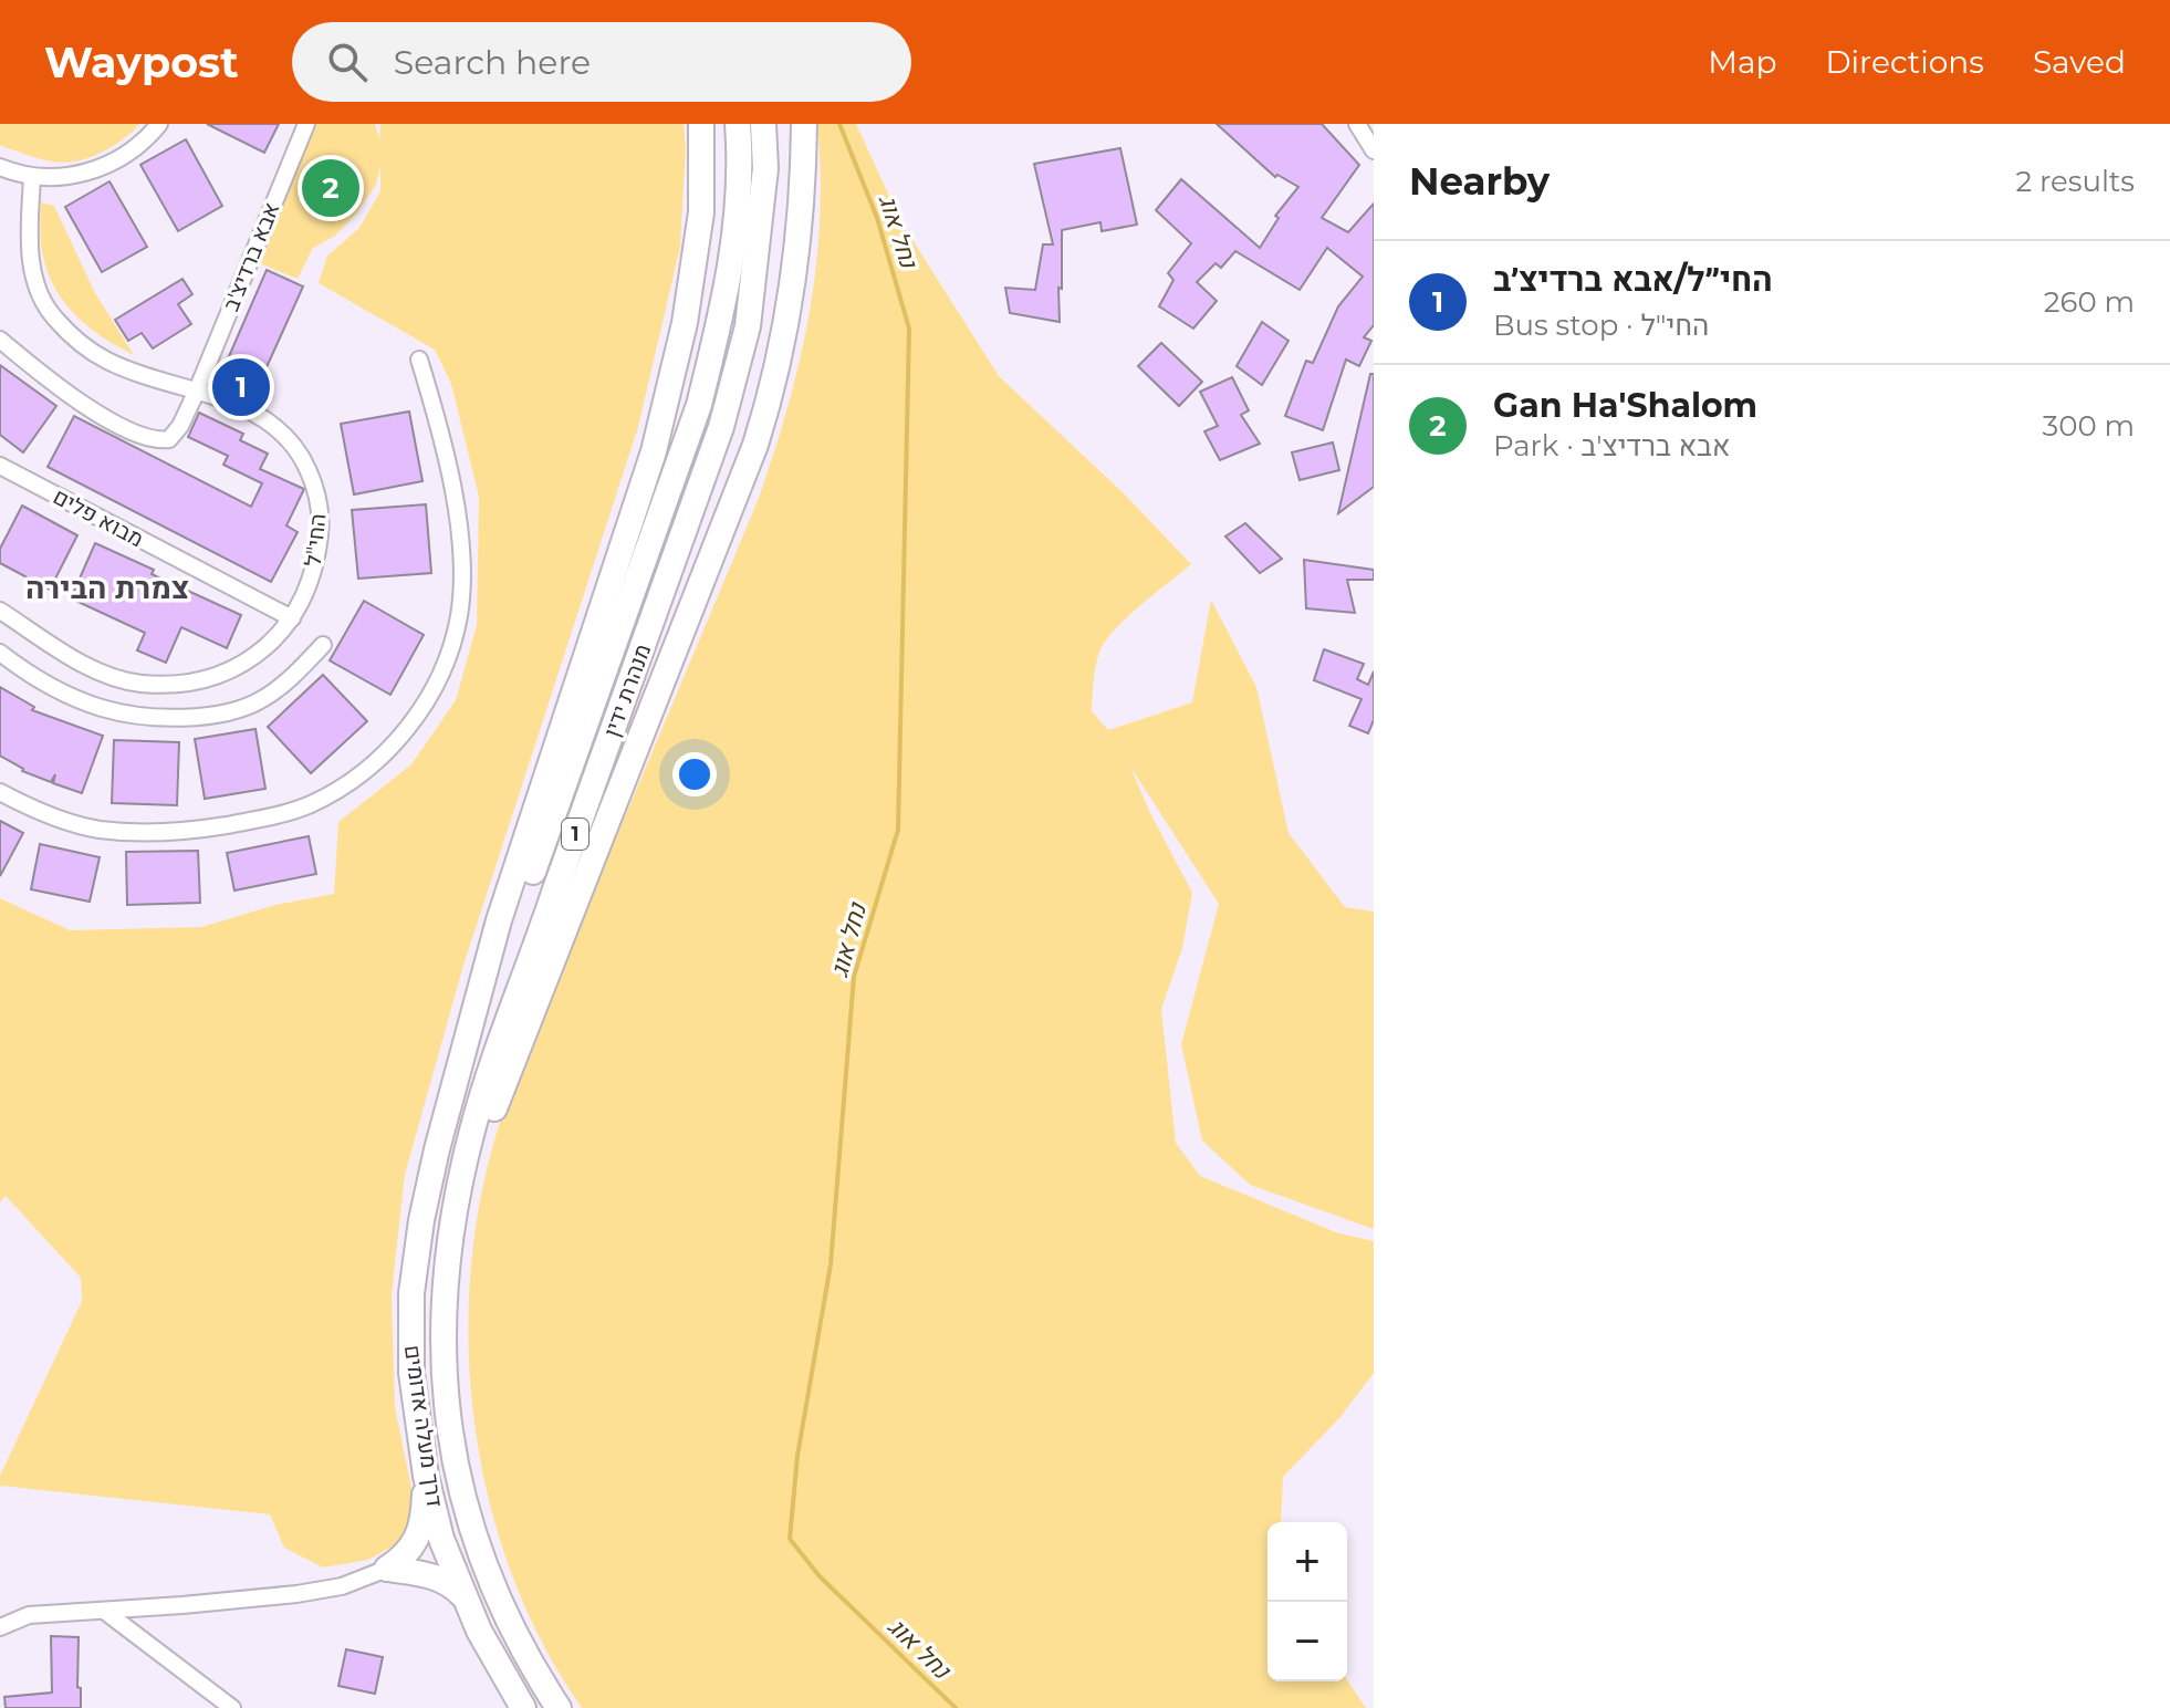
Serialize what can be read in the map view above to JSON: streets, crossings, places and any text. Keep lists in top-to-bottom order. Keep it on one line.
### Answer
{"streets":{"highway":["מנהרת ידין","1","דרך מעלה אדומים"],"street":["אבא ברדיצ'ב","מבוא פלים","החי\"ל"]},"crossings":[["אבא ברדיצ'ב","החי\"ל"],["מבוא פלים","החי\"ל"],["מנהרת ידין","דרך מעלה אדומים"]],"districts":["צמרת הבירה"],"water":["נחל אוג"],"page":{"header":"Waypost","search":"Search here","nav":["Map","Directions","Saved"],"heading":["Nearby","2 results"],"pins":["2","1"],"list":[{"mark":"1","name":"החי״ל/אבא ברדיצ׳ב","note":"Bus stop · החי\"ל","value":"260 m"},{"mark":"2","name":"Gan Ha'Shalom","note":"Park · אבא ברדיצ'ב","value":"300 m"}],"map_buttons":["+","−"]}}
